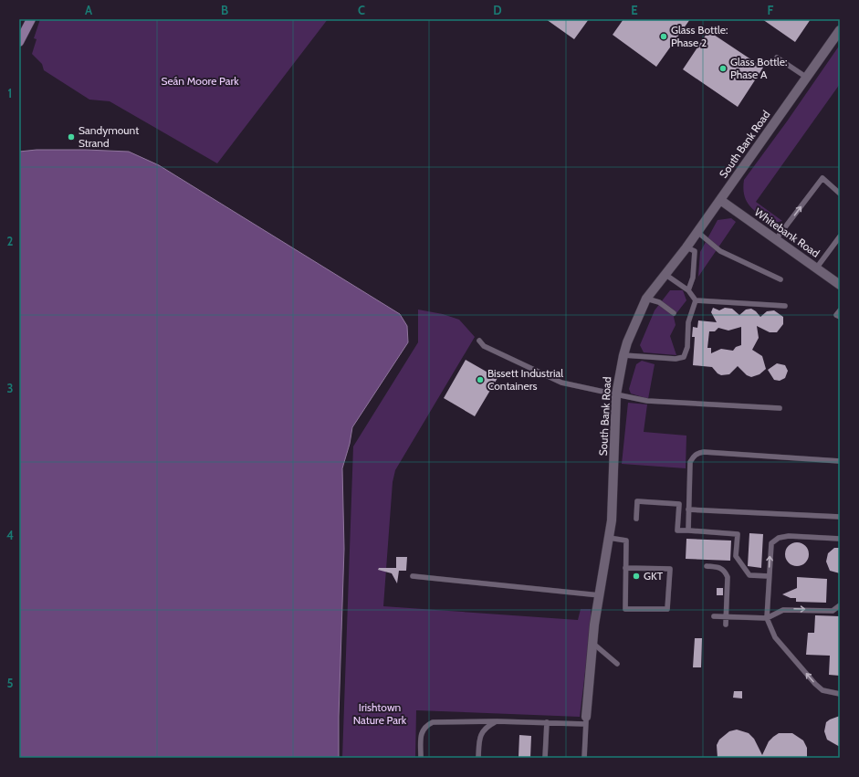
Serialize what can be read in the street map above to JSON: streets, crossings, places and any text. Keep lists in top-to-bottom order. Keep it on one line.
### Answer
{"streets":{"street":["South Bank Road","Whitebank Road"]},"crossings":[["South Bank Road","Whitebank Road"]],"parks":["Seán Moore Park","Irishtown Nature Park"],"places":["Glass Bottle: Phase 2","Glass Bottle: Phase A","Sandymount Strand","Bissett Industrial Containers","GKT"],"grid":{"columns":["A","B","C","D","E","F"],"rows":["1","2","3","4","5"]}}
